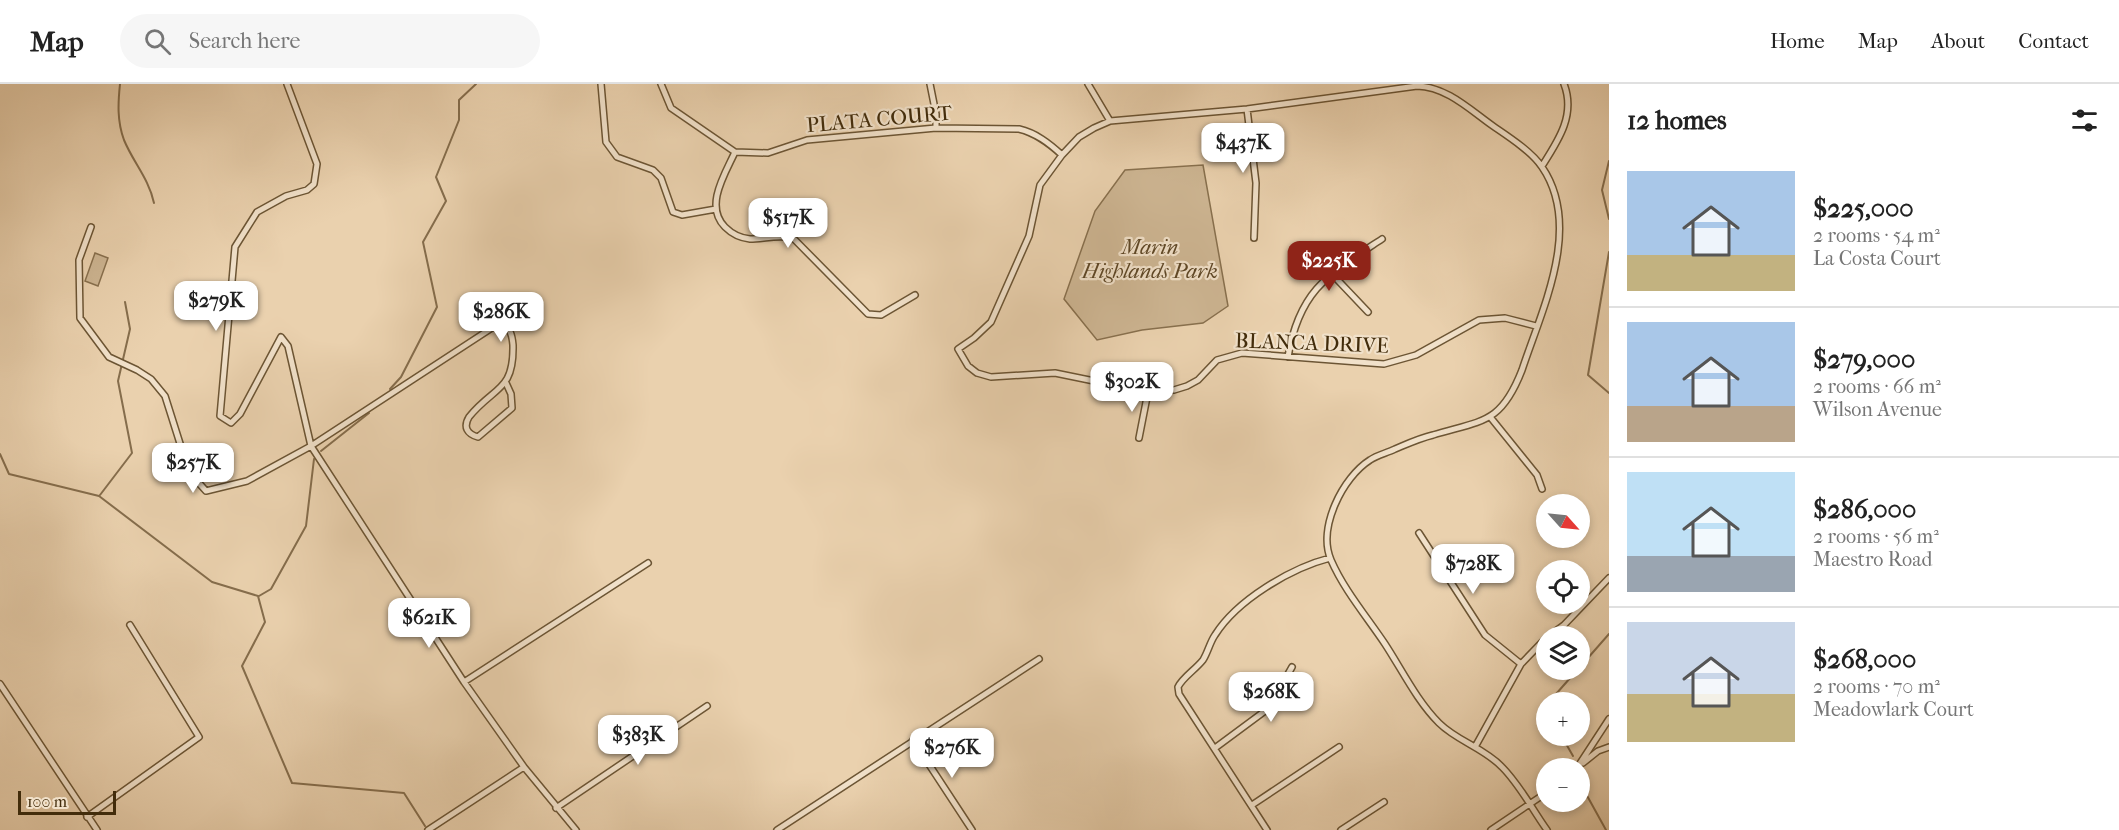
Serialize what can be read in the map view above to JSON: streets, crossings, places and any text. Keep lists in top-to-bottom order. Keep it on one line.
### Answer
{"streets":{"street":["PLATA COURT","BLANCA DRIVE"]},"crossings":[["PLATA COURT","BLANCA DRIVE"]],"parks":["Marin Highlands Park"],"scale_bar":"100 m","north":"bottom right","page":{"header":"Map","search":"Search here","nav":["Home","Map","About","Contact"],"heading":"12 homes","price":["$437K","$517K","$225K","$279K","$286K","$302K","$257K","$728K","$621K","$268K","$383K","$276K"],"list":[{"name":"$225,000","note":"2 rooms · 54 m² · La Costa Court"},{"name":"$279,000","note":"2 rooms · 66 m² · Wilson Avenue"},{"name":"$286,000","note":"2 rooms · 56 m² · Maestro Road"},{"name":"$268,000","note":"2 rooms · 70 m² · Meadowlark Court"}],"map_buttons":["+","−"],"scale":"100 m"}}
